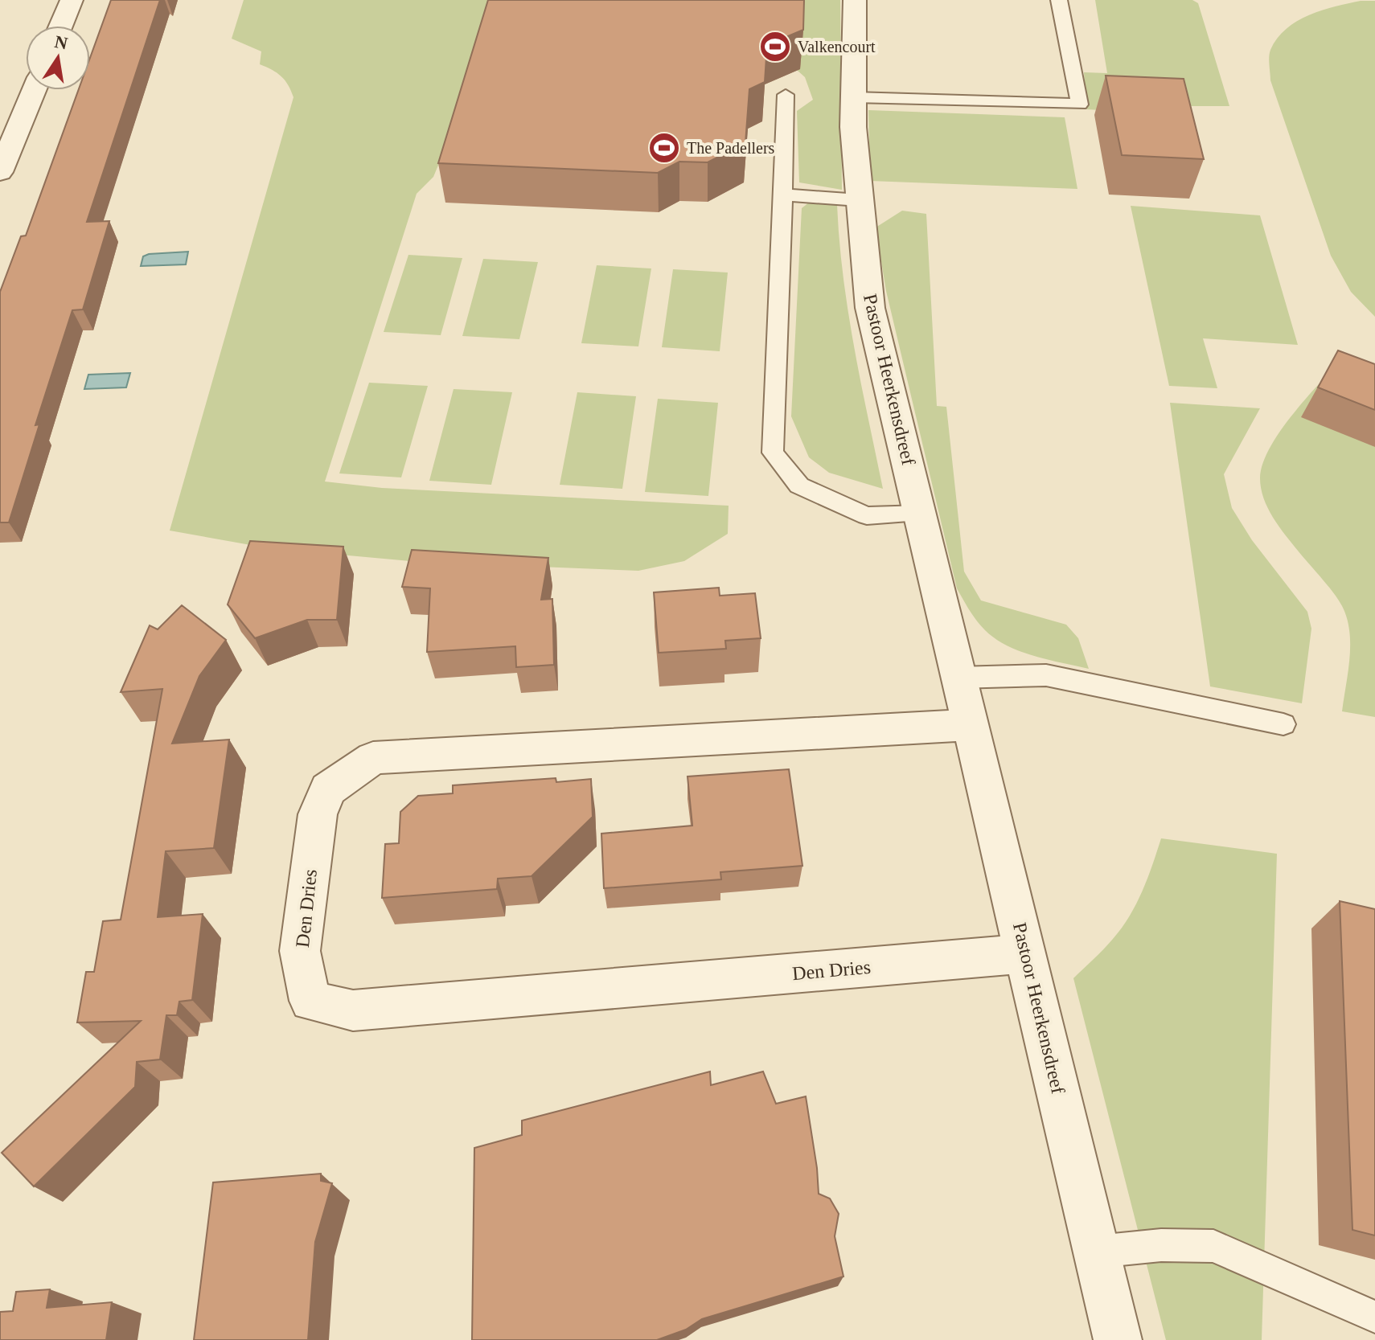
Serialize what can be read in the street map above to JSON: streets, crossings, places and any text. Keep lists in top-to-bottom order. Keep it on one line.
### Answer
{"streets":{"street":["Pastoor Heerkensdreef","Den Dries"]},"crossings":[["Pastoor Heerkensdreef","Den Dries"]],"places":{"sports":["Valkencourt","The Padellers"]},"north":"top"}
